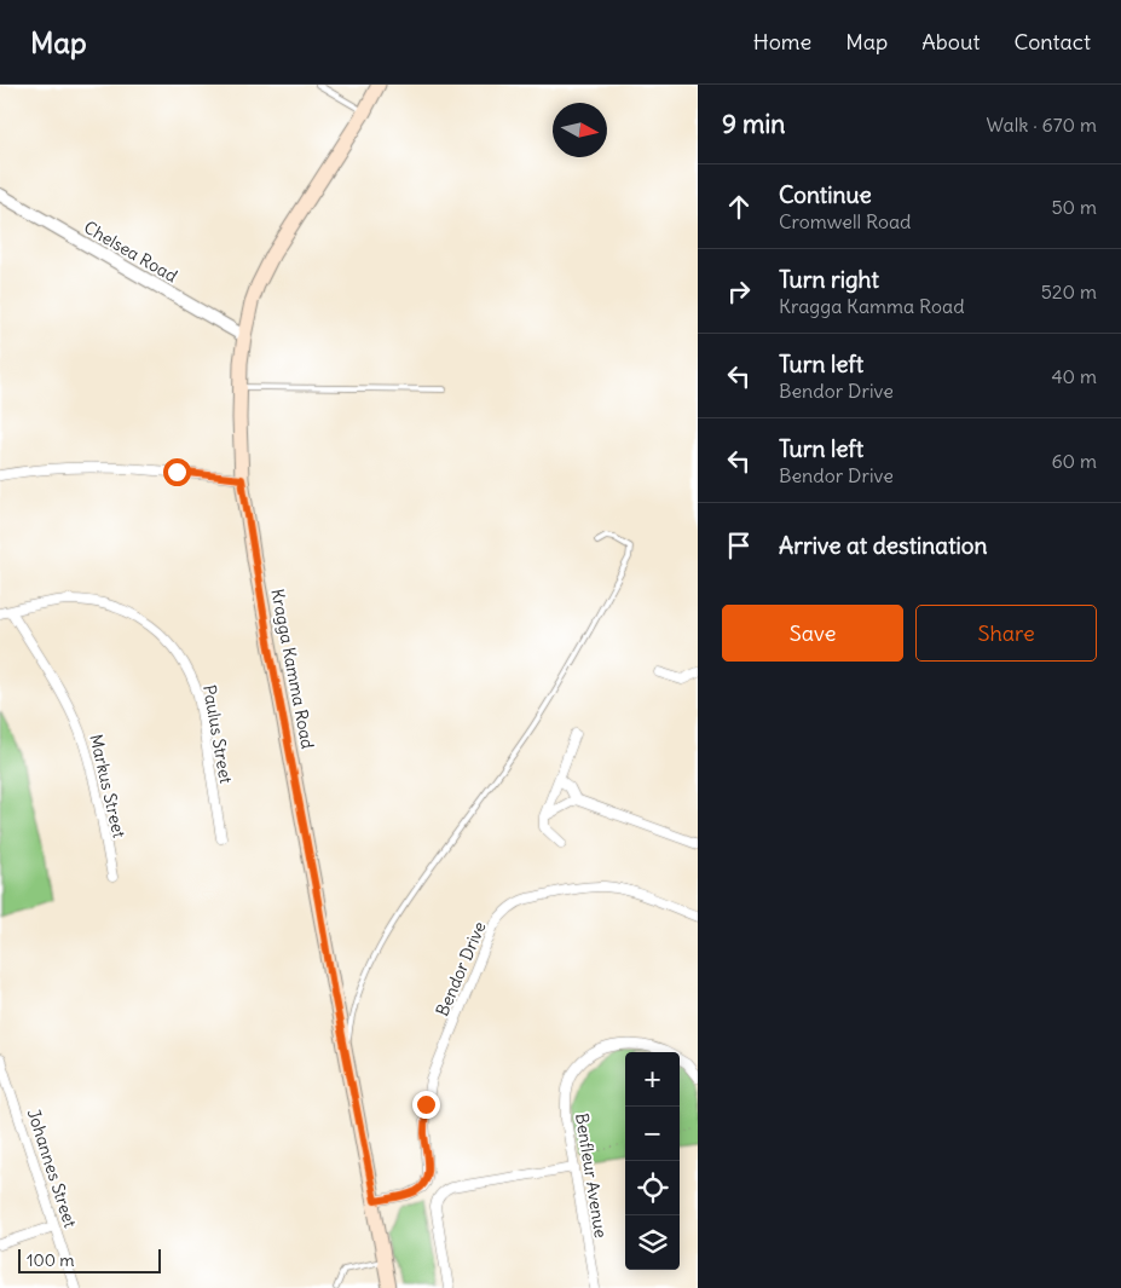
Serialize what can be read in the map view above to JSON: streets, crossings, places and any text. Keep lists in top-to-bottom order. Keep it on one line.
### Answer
{"streets":{"main road":["Kragga Kamma Road"],"street":["Chelsea Road","Paulus Street","Markus Street","Bendor Drive","Johannes Street","Benfleur Avenue"]},"crossings":[["Chelsea Road","Kragga Kamma Road"],["Kragga Kamma Road","Bendor Drive"],["Paulus Street","Markus Street"]],"scale_bar":"100 m","north":"right","page":{"header":"Map","nav":["Home","Map","About","Contact"],"heading":["9 min","Walk · 670 m"],"list":[["Continue","Cromwell Road","50 m"],["Turn right","Kragga Kamma Road","520 m"],["Turn left","Bendor Drive","40 m"],["Turn left","Bendor Drive","60 m"],"Arrive at destination"],"buttons":["Save","Share"],"map_buttons":["+","−"],"scale":"100 m"}}
